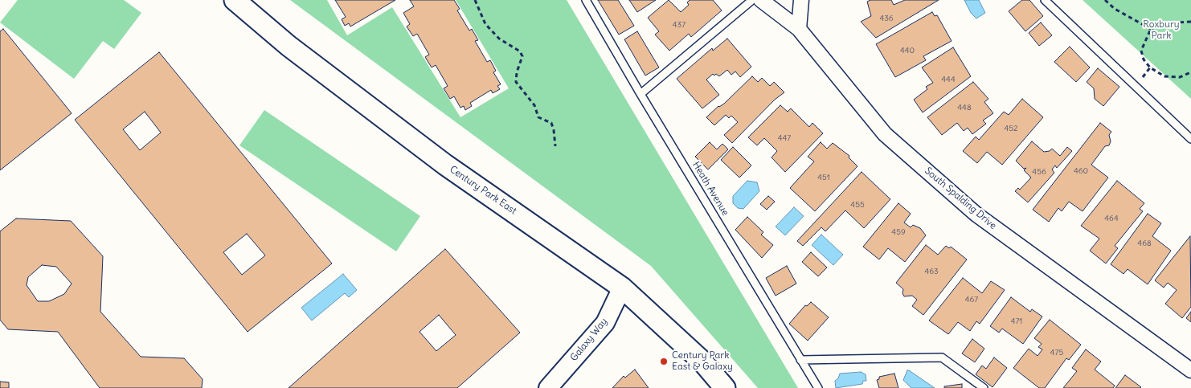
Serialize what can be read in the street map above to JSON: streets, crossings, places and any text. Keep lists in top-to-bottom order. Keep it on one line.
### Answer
{"streets":{"main road":["Century Park East"],"street":["South Spalding Drive","Galaxy Way"],"lane":["Heath Avenue"]},"crossings":[["Century Park East","Galaxy Way"]],"parks":["Roxbury Park"],"places":["Century Park East & Galaxy"],"house_numbers":["436","437","440","444","448","452","447","460","456","451","455","464","459","468","463","467","471","475"]}
